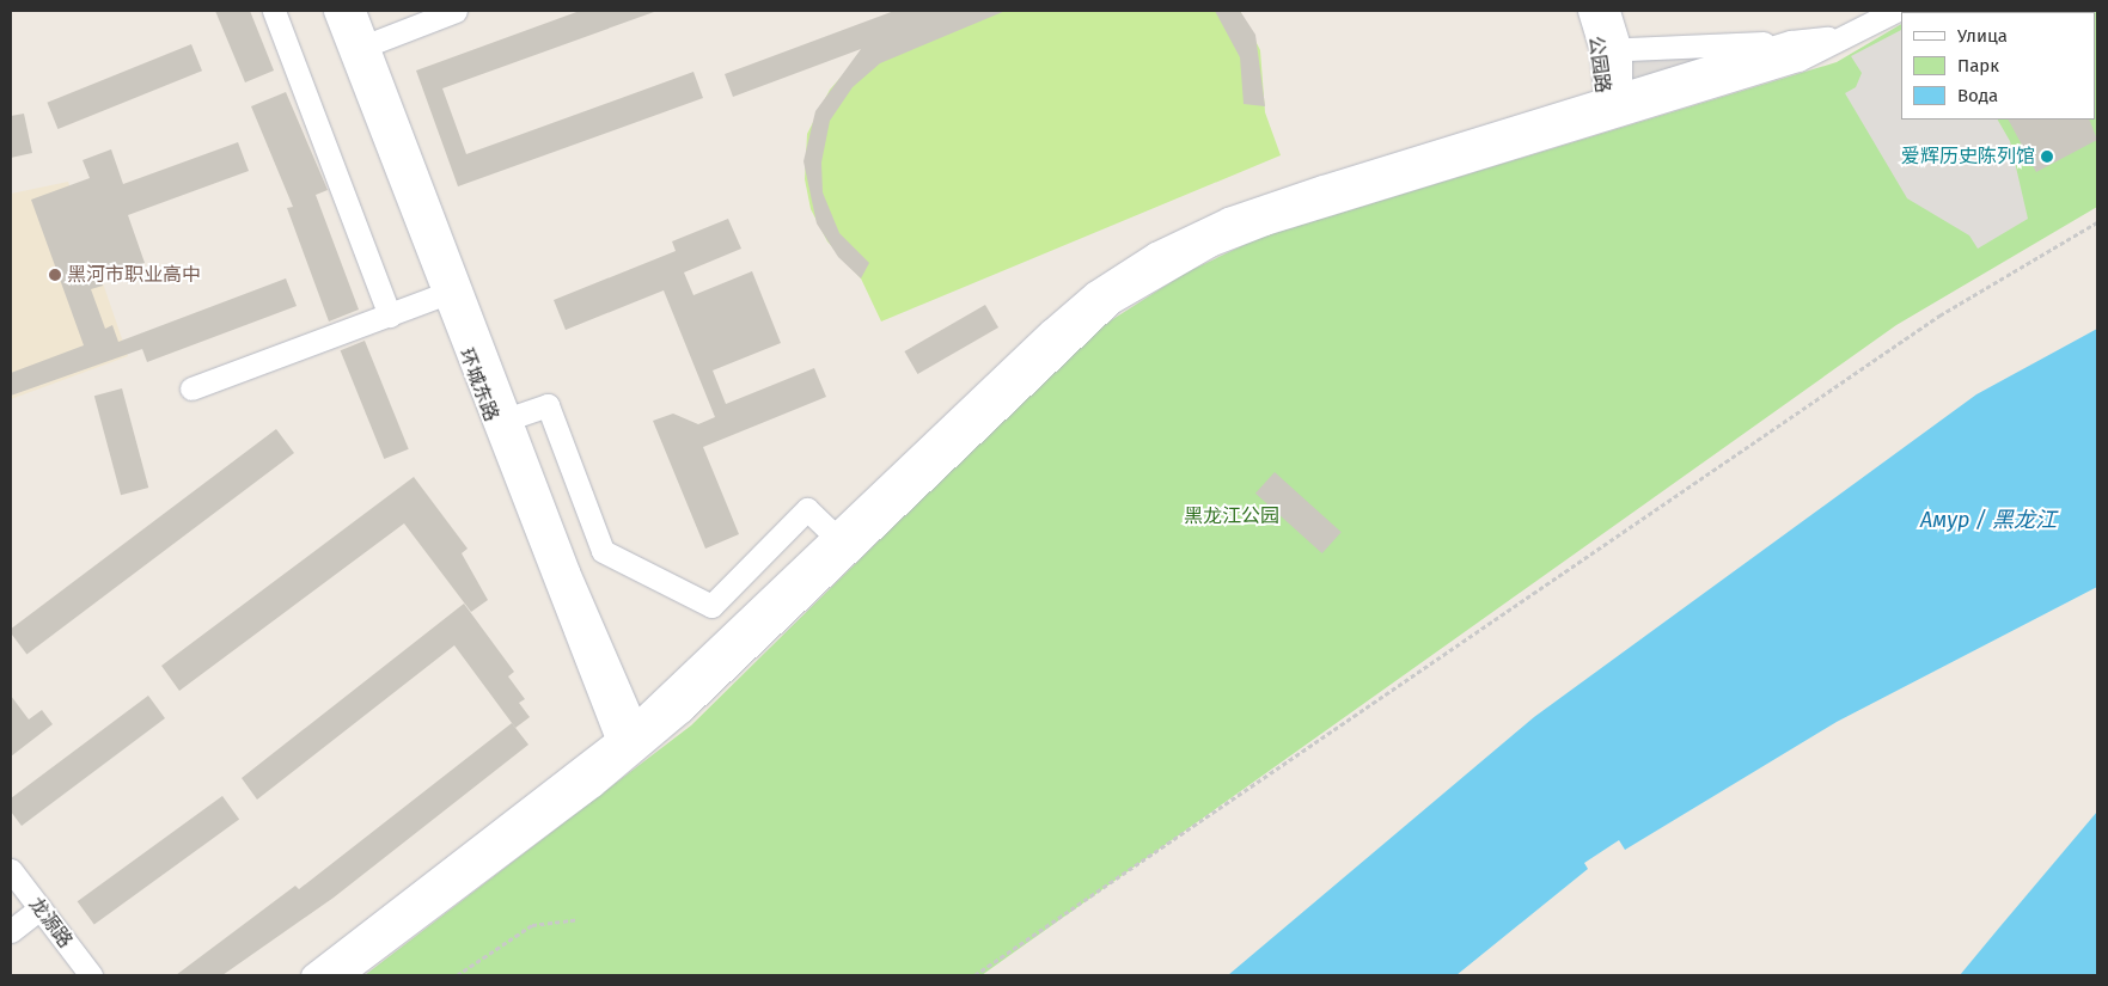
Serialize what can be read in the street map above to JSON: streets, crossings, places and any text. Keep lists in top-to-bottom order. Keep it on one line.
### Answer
{"streets":{"street":["公园路","环城东路","龙源路"]},"water":["Амур / 黑龙江"],"parks":["黑龙江公园"],"places":["爱辉历史陈列馆","黑河市职业高中"],"legend":["Улица","Парк","Вода"]}
